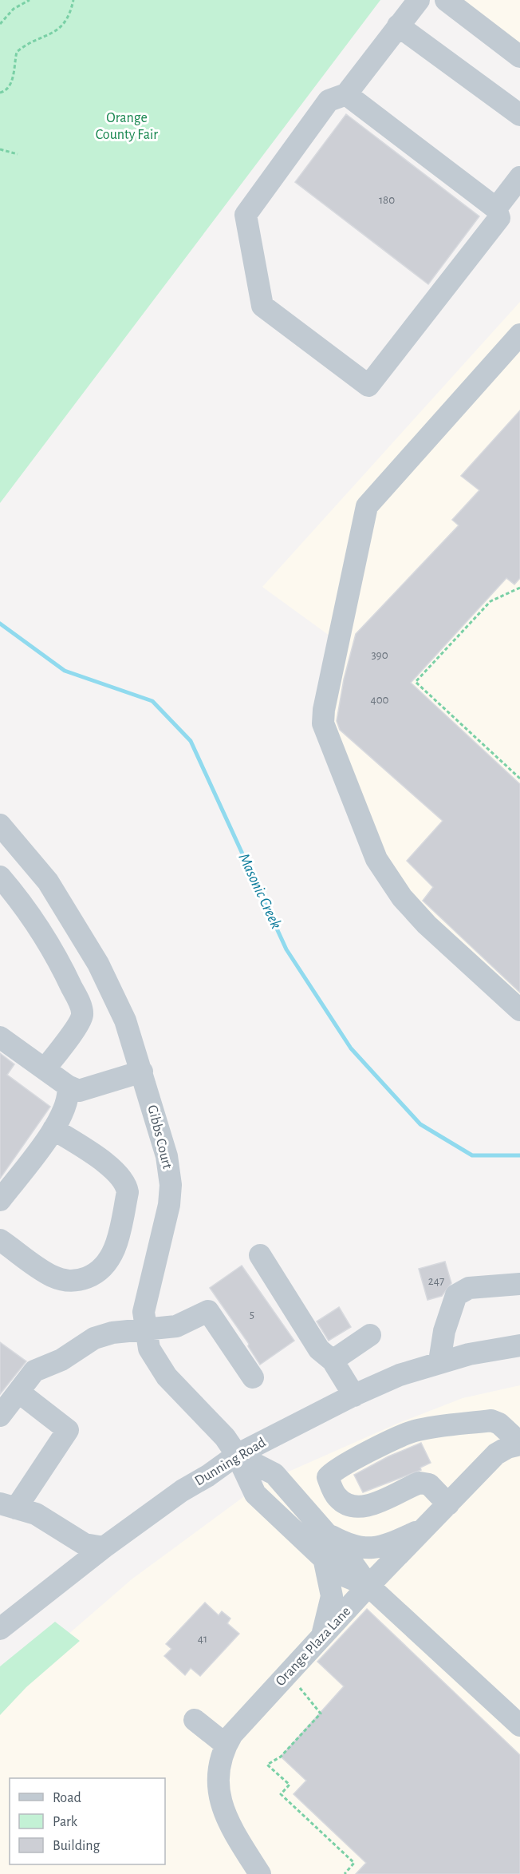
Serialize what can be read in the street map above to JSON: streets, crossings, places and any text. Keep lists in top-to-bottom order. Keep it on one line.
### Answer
{"streets":{"street":["Gibbs Court","Dunning Road","Orange Plaza Lane"]},"crossings":[["Gibbs Court","Dunning Road"]],"water":["Masonic Creek"],"parks":["Orange County Fair"],"house_numbers":["180","390","400","247","5","41"],"legend":["Road","Park","Building"]}
